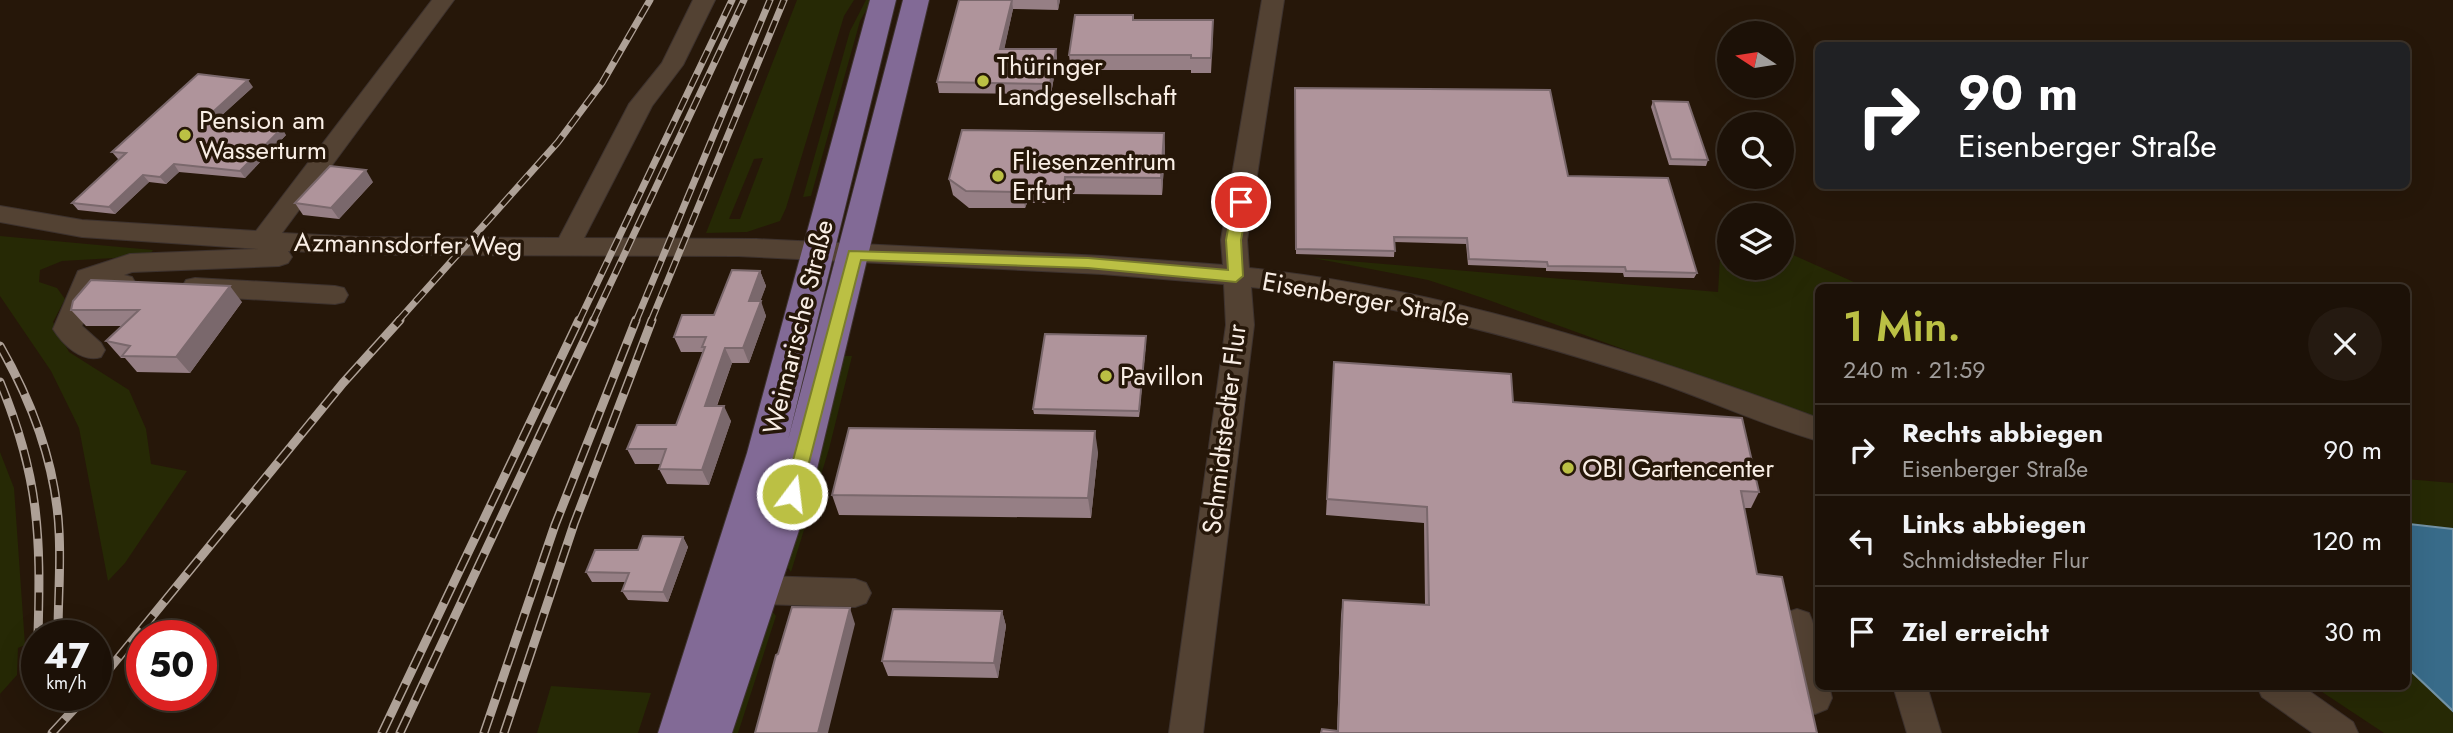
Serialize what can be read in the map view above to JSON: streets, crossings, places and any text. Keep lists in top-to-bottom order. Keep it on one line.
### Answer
{"streets":{"main road":["Weimarische Straße"],"street":["Azmannsdorfer Weg","Eisenberger Straße","Schmidtstedter Flur"]},"crossings":[["Azmannsdorfer Weg","Eisenberger Straße"],["Azmannsdorfer Weg","Weimarische Straße"],["Eisenberger Straße","Weimarische Straße"],["Eisenberger Straße","Schmidtstedter Flur"]],"places":["Thüringer Landgesellschaft","Pension am Wasserturm","Fliesenzentrum Erfurt","Pavillon","OBI Gartencenter"],"north":"left","page":{"turn":["90 m","Eisenberger Straße"],"heading":["1 Min.","240 m · 21:59"],"list":[{"name":"Rechts abbiegen","note":"Eisenberger Straße","value":"90 m"},{"name":"Links abbiegen","note":"Schmidtstedter Flur","value":"120 m"},{"name":"Ziel erreicht","value":"30 m"}],"speed":"47 km/h","limit":"50"}}
